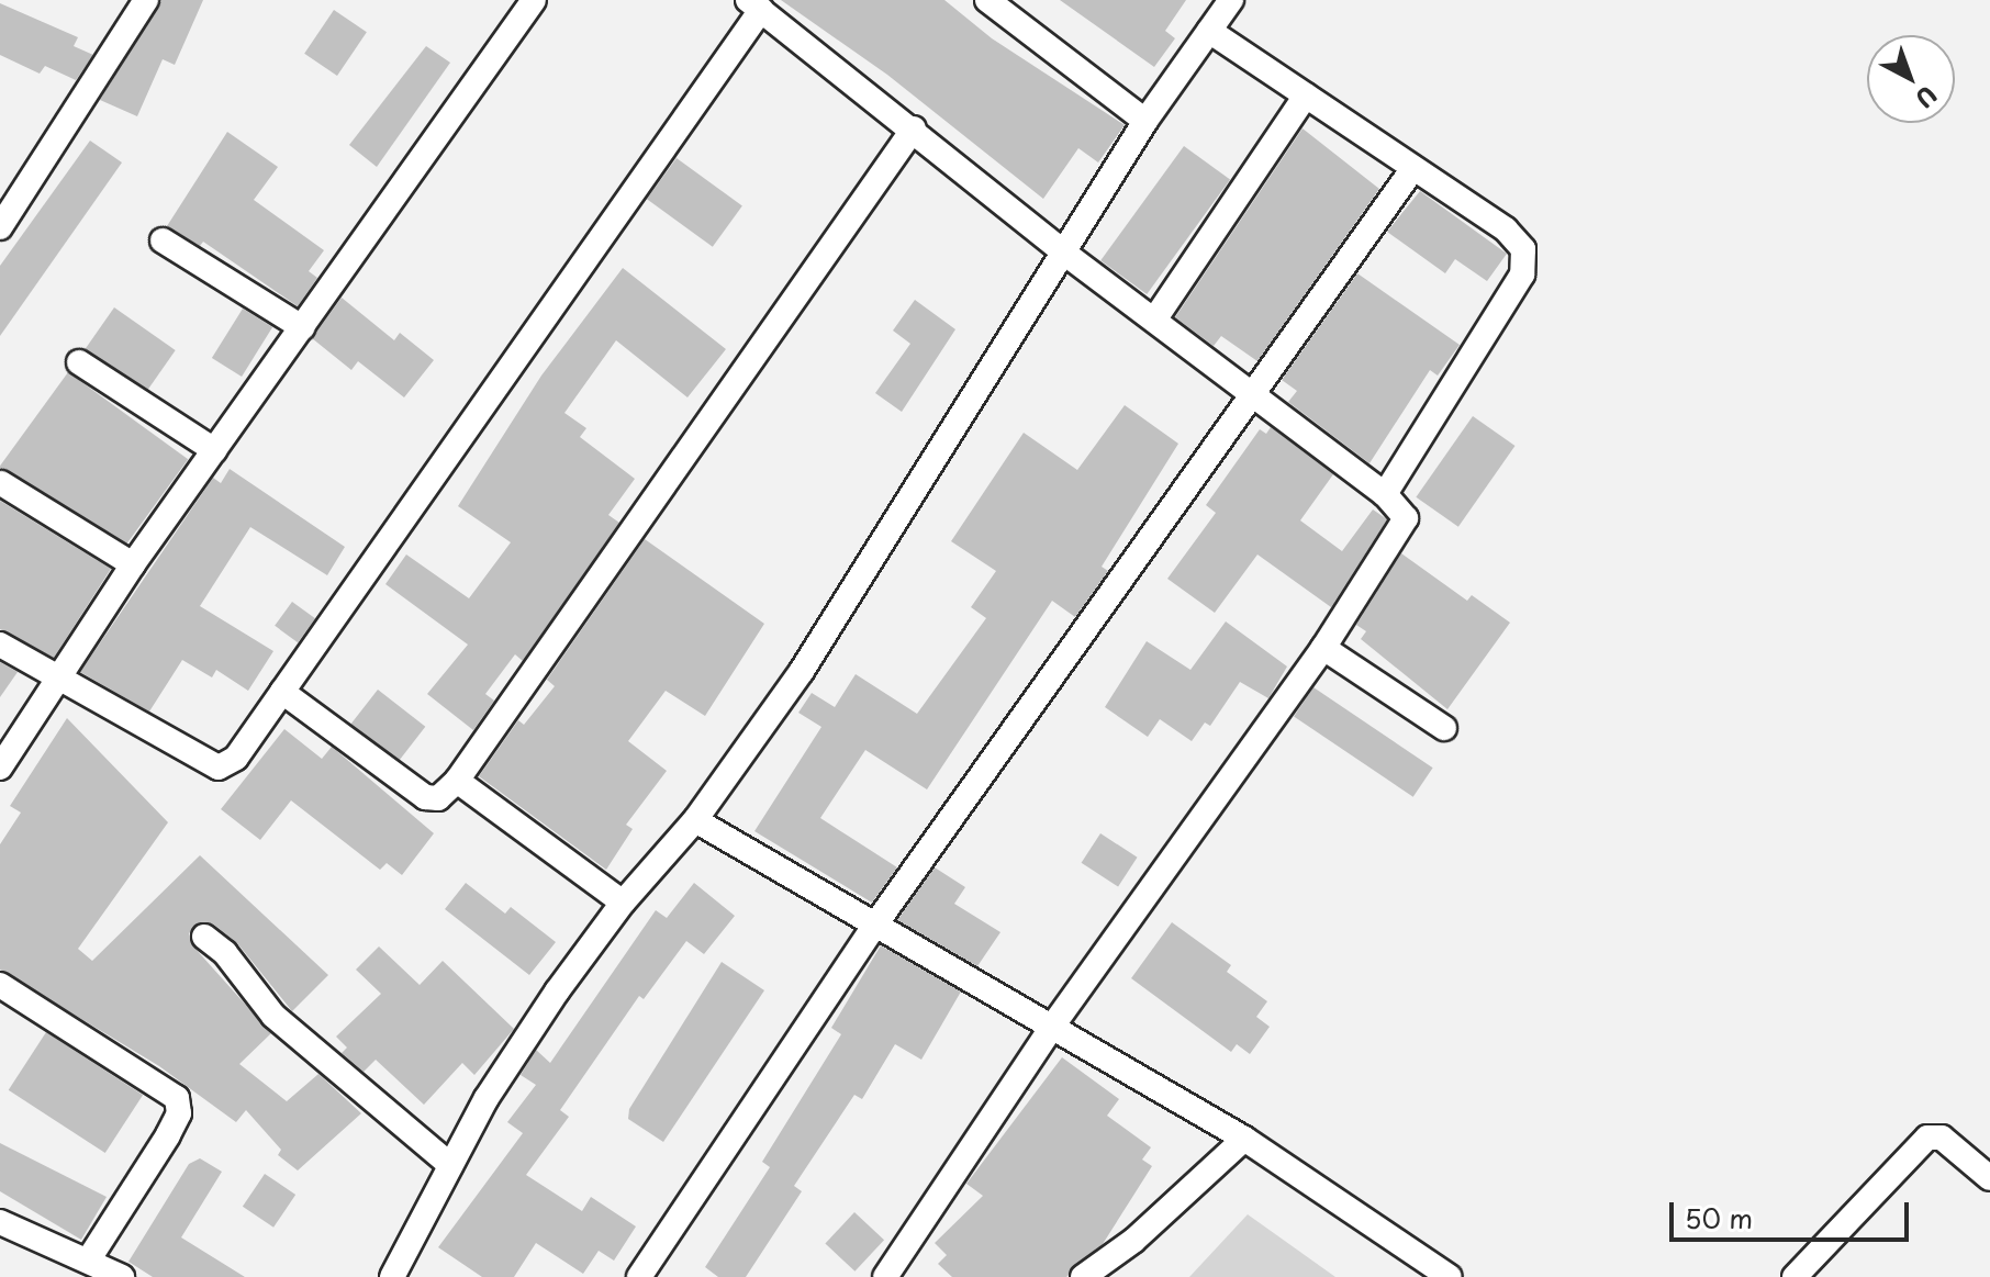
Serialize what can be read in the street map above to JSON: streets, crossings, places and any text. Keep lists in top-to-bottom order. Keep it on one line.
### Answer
{"scale_bar":"50 m","north":"bottom right"}
